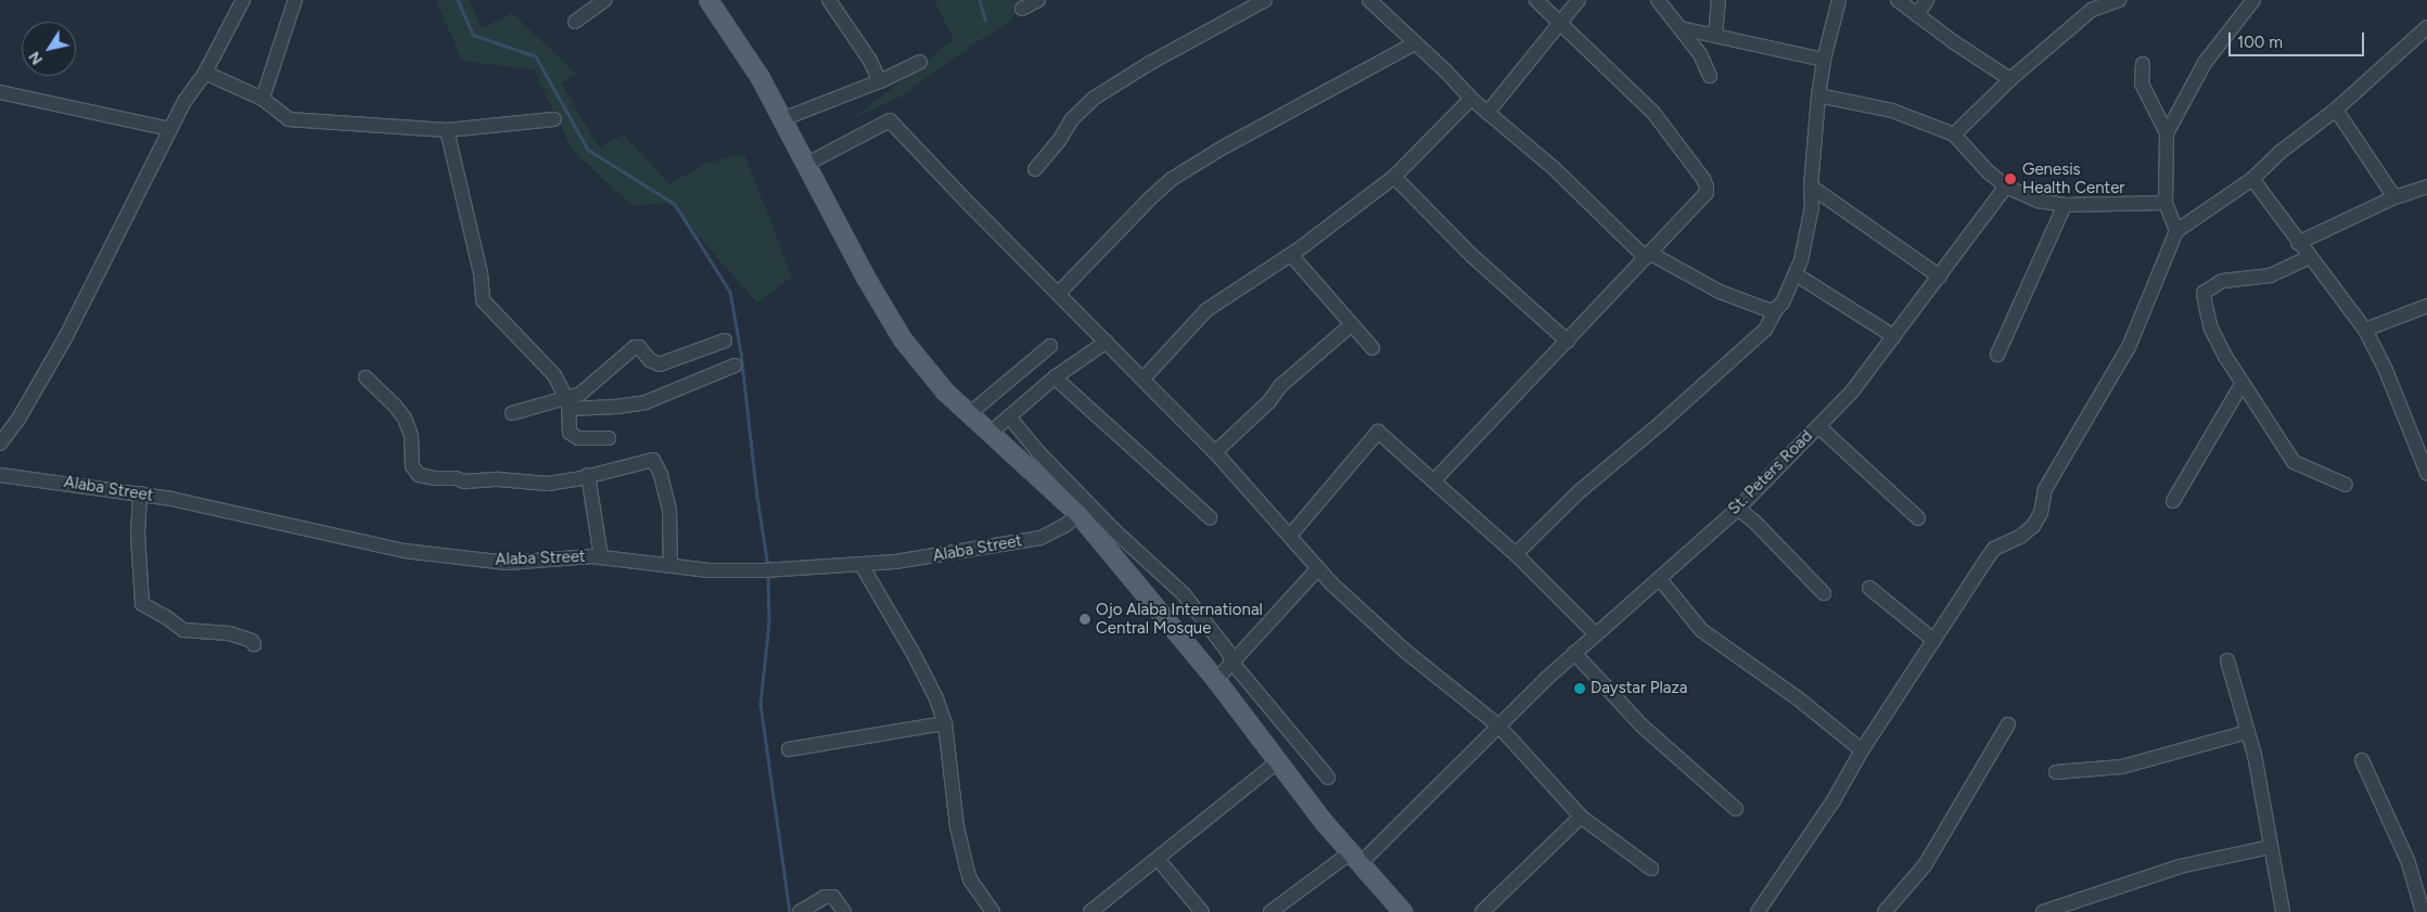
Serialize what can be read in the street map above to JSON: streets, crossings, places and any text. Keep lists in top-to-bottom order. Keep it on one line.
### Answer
{"streets":{"street":["St. Peters Road","Alaba Street"]},"places":["Genesis Health Center","Ojo Alaba International Central Mosque","Daystar Plaza"],"scale_bar":"100 m","north":"bottom left"}
